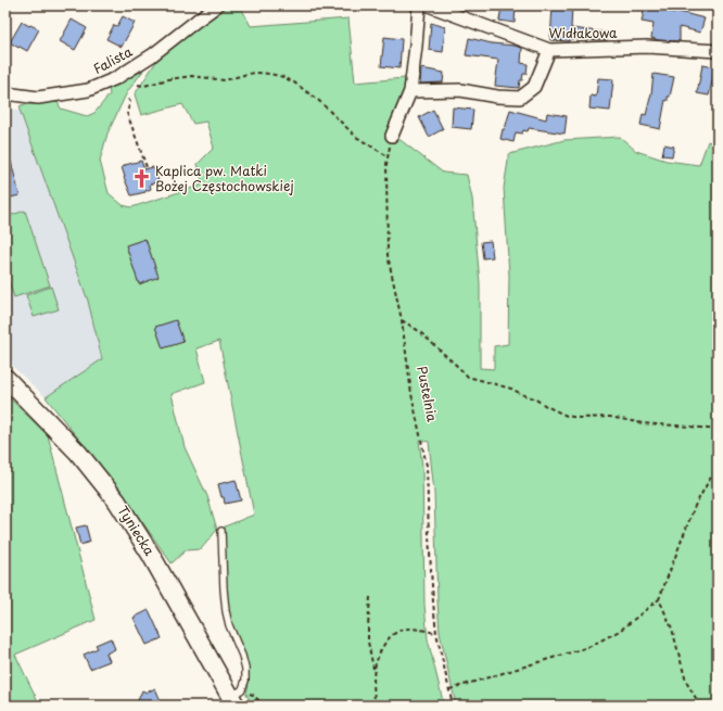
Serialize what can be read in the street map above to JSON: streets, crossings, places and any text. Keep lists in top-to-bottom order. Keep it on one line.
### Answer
{"streets":{"street":["Widłakowa","Falista","Tyniecka"],"path":["Pustelnia"]},"places":{"church":["Kaplica pw. Matki Bożej Częstochowskiej"]}}
